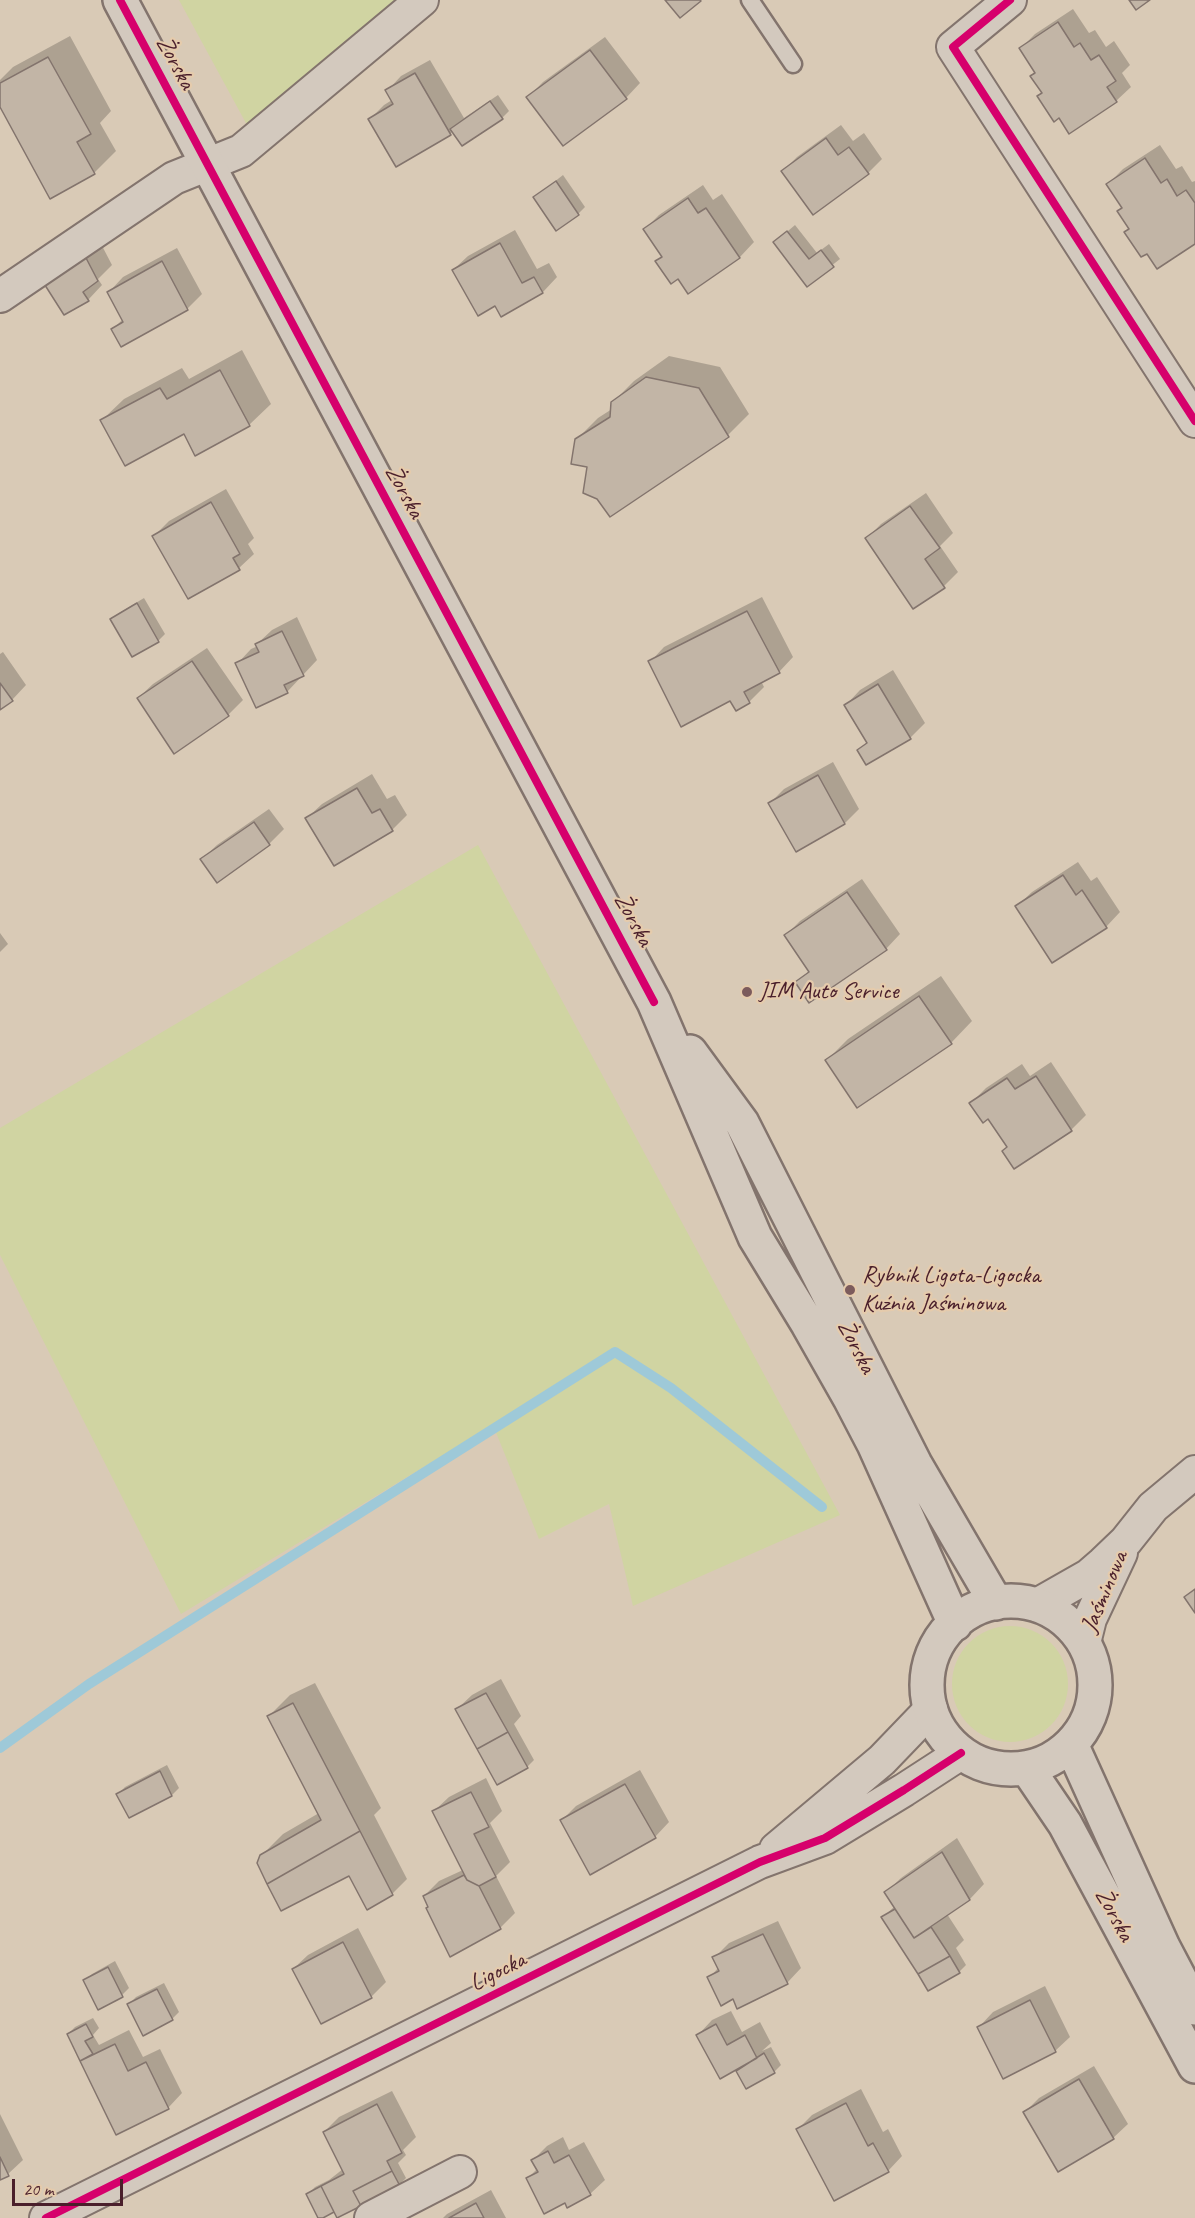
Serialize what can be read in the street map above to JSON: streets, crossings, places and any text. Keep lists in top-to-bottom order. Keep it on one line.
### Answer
{"streets":{"main road":["Żorska"],"street":["Jaśminowa","Ligocka"]},"crossings":[["Żorska","Jaśminowa"],["Żorska","Ligocka"],["Jaśminowa","Ligocka"]],"places":["JIM Auto Service","Rybnik Ligota-Ligocka Kuźnia Jaśminowa"],"scale_bar":"20 m"}
